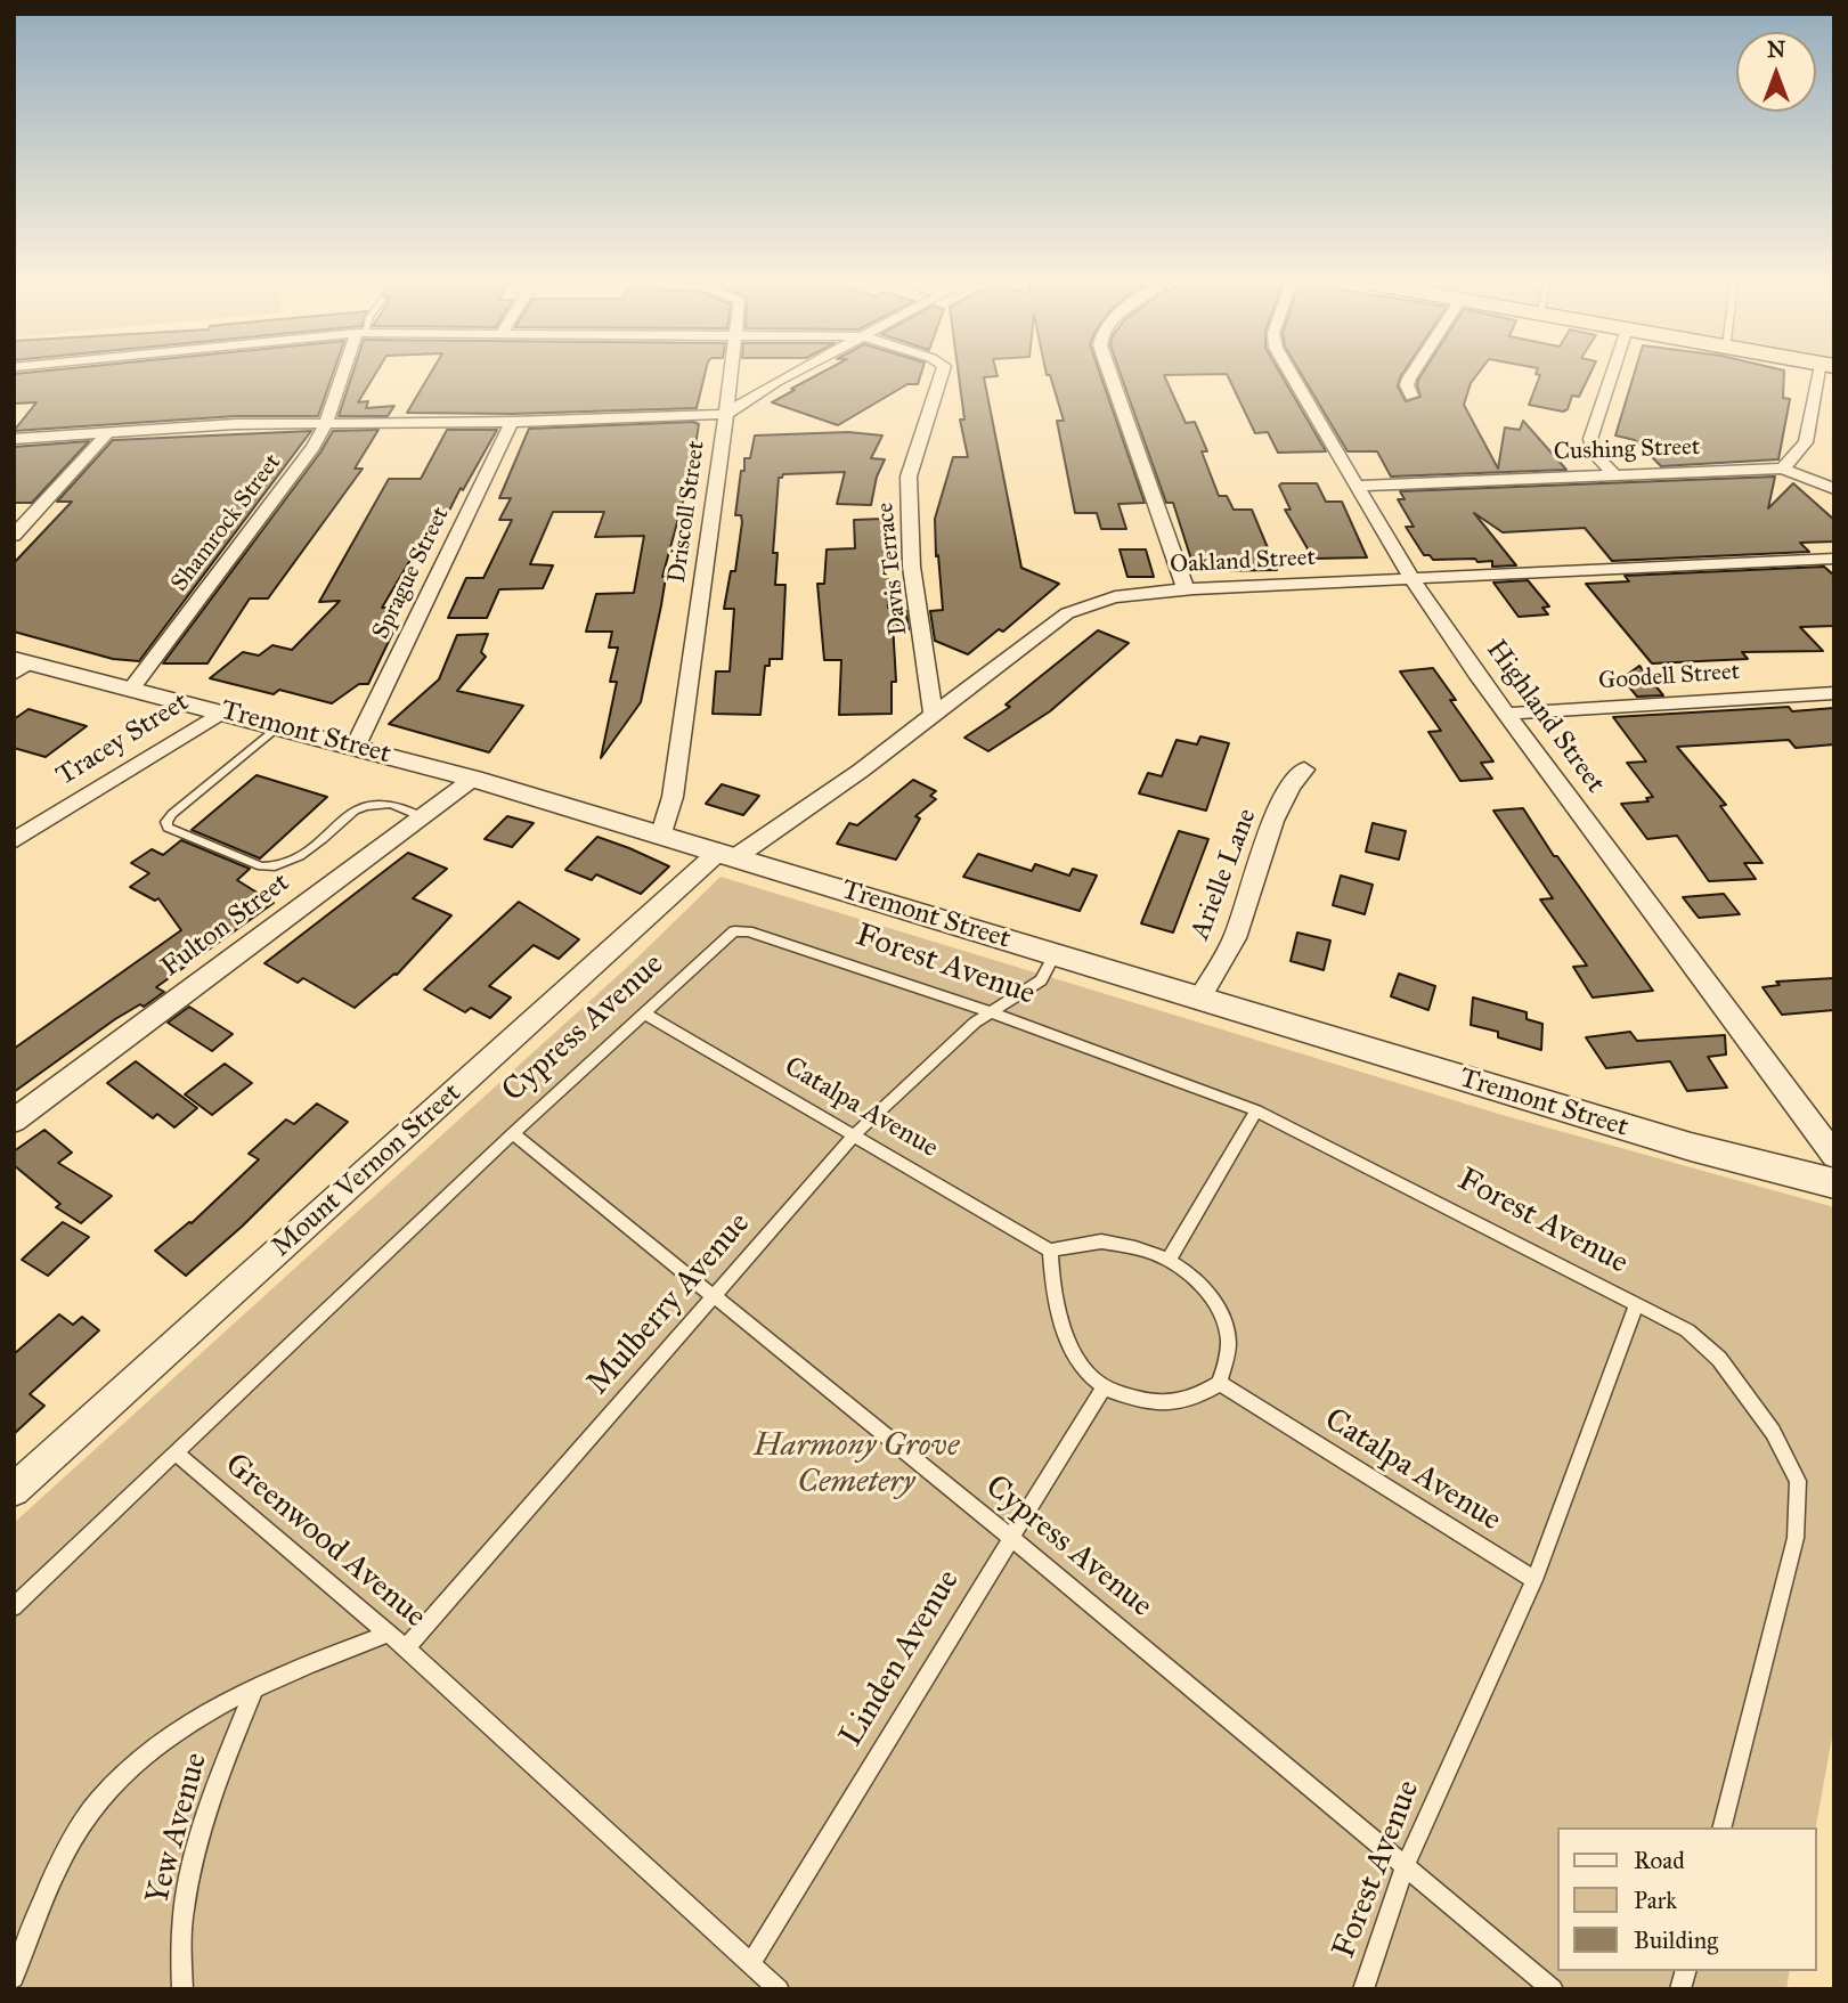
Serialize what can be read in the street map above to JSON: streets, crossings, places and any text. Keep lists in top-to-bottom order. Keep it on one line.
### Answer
{"streets":{"street":["Cushing Street","Driscoll Street","Shamrock Street","Oakland Street","Davis Terrace","Sprague Street","Goodell Street","Highland Street","Tremont Street","Tracey Street","Arielle Lane","Fulton Street","Mount Vernon Street"],"lane":["Forest Avenue","Cypress Avenue","Catalpa Avenue","Mulberry Avenue","Greenwood Avenue","Linden Avenue","Yew Avenue"]},"crossings":[["Cushing Street","Highland Street"],["Driscoll Street","Tremont Street"],["Shamrock Street","Tremont Street"],["Oakland Street","Davis Terrace"],["Oakland Street","Highland Street"],["Oakland Street","Tremont Street"],["Oakland Street","Mount Vernon Street"],["Sprague Street","Tremont Street"],["Goodell Street","Highland Street"],["Tremont Street","Tracey Street"],["Tremont Street","Arielle Lane"],["Tremont Street","Fulton Street"],["Tremont Street","Mount Vernon Street"],["Tremont Street","Mulberry Avenue"],["Forest Avenue","Cypress Avenue"],["Forest Avenue","Catalpa Avenue"],["Forest Avenue","Mulberry Avenue"],["Cypress Avenue","Catalpa Avenue"],["Cypress Avenue","Mulberry Avenue"],["Cypress Avenue","Greenwood Avenue"],["Cypress Avenue","Linden Avenue"],["Catalpa Avenue","Mulberry Avenue"],["Catalpa Avenue","Linden Avenue"],["Mulberry Avenue","Greenwood Avenue"],["Greenwood Avenue","Linden Avenue"]],"parks":["Harmony Grove Cemetery"],"legend":["Road","Park","Building"],"north":"top"}
